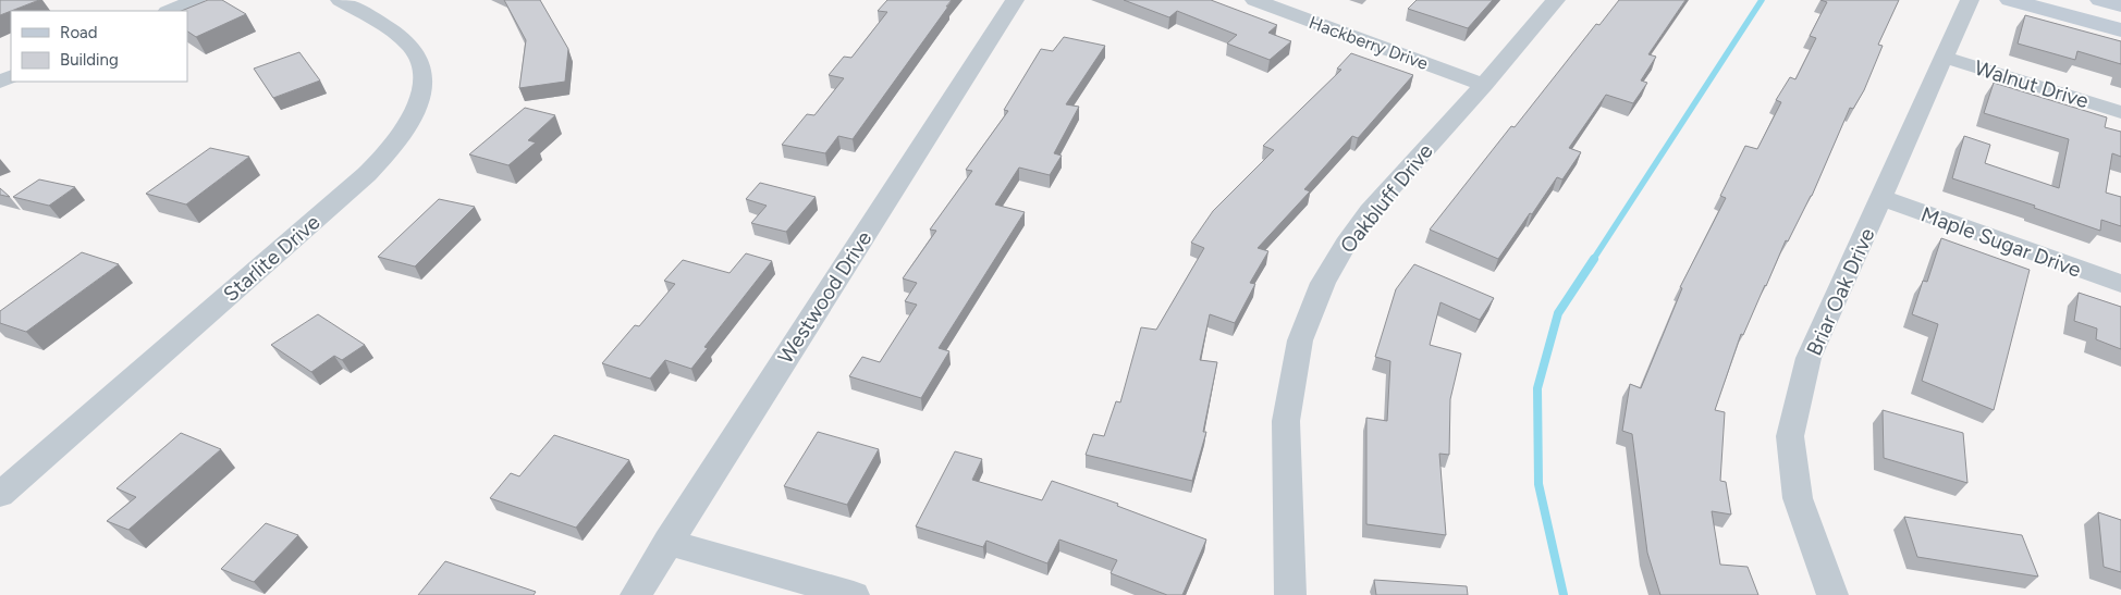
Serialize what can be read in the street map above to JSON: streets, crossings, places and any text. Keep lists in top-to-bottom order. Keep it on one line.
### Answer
{"streets":{"street":["Hackberry Drive","Walnut Drive","Oakbluff Drive","Maple Sugar Drive","Starlite Drive","Briar Oak Drive","Westwood Drive"]},"crossings":[["Hackberry Drive","Oakbluff Drive"],["Walnut Drive","Briar Oak Drive"],["Maple Sugar Drive","Briar Oak Drive"]],"legend":["Road","Building"]}
